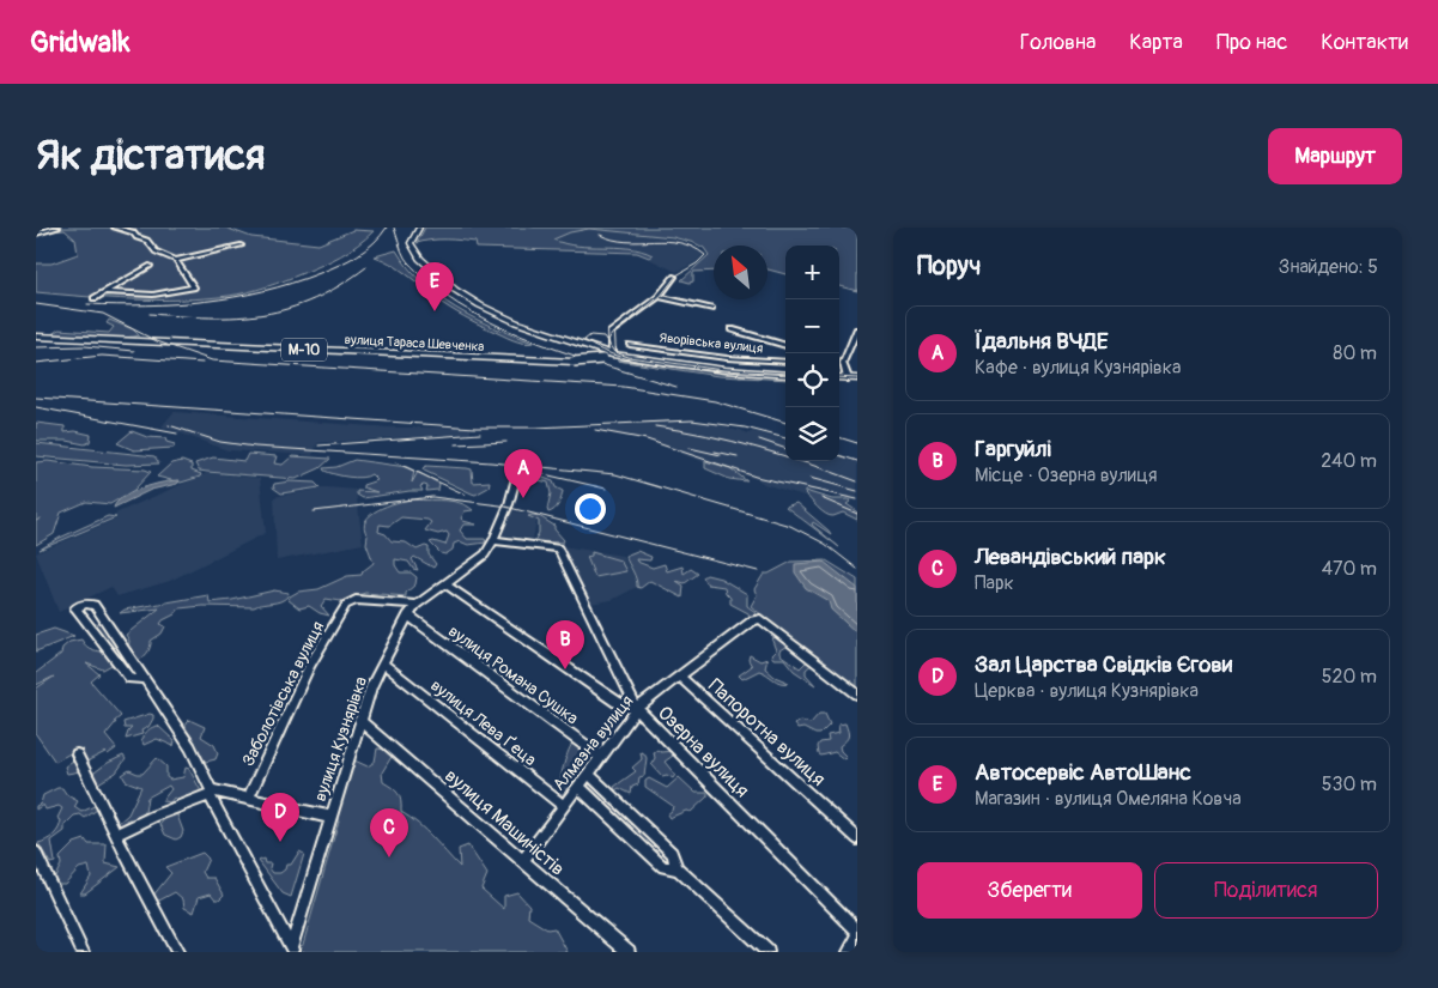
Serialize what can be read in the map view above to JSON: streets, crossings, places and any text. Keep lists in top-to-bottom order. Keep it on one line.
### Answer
{"streets":{"main road":["вулиця Тараса Шевченка","М-10"],"street":["Яворівська вулиця","вулиця Романа Сушка","Заболотівська вулиця","вулиця Лева Ґеца","Папоротна вулиця","вулиця Кузнярівка","Алмазна вулиця","Озерна вулиця","вулиця Машиністів"]},"crossings":[["вулиця Романа Сушка","вулиця Кузнярівка"],["вулиця Романа Сушка","Алмазна вулиця"],["Заболотівська вулиця","вулиця Кузнярівка"],["вулиця Лева Ґеца","вулиця Кузнярівка"],["вулиця Лева Ґеца","Алмазна вулиця"],["Папоротна вулиця","Алмазна вулиця"],["вулиця Кузнярівка","Озерна вулиця"],["вулиця Кузнярівка","вулиця Машиністів"],["Алмазна вулиця","Озерна вулиця"],["Алмазна вулиця","вулиця Машиністів"]],"north":"top left","page":{"header":"Gridwalk","nav":["Головна","Карта","Про нас","Контакти"],"buttons":["Маршрут",["Зберегти","Поділитися"]],"title":"Як дістатися","heading":["Поруч","Знайдено: 5"],"map_buttons":["+","−"],"pins":["E","A","B","D","C"],"list":[{"mark":"A","name":"Їдальня ВЧДЕ","note":"Кафе · вулиця Кузнярівка","value":"80 m"},{"mark":"B","name":"Гаргуйлі","note":"Місце · Озерна вулиця","value":"240 m"},{"mark":"C","name":"Левандівський парк","note":"Парк","value":"470 m"},{"mark":"D","name":"Зал Царства Свідків Єгови","note":"Церква · вулиця Кузнярівка","value":"520 m"},{"mark":"E","name":"Автосервіс АвтоШанс","note":"Магазин · вулиця Омеляна Ковча","value":"530 m"}]}}
